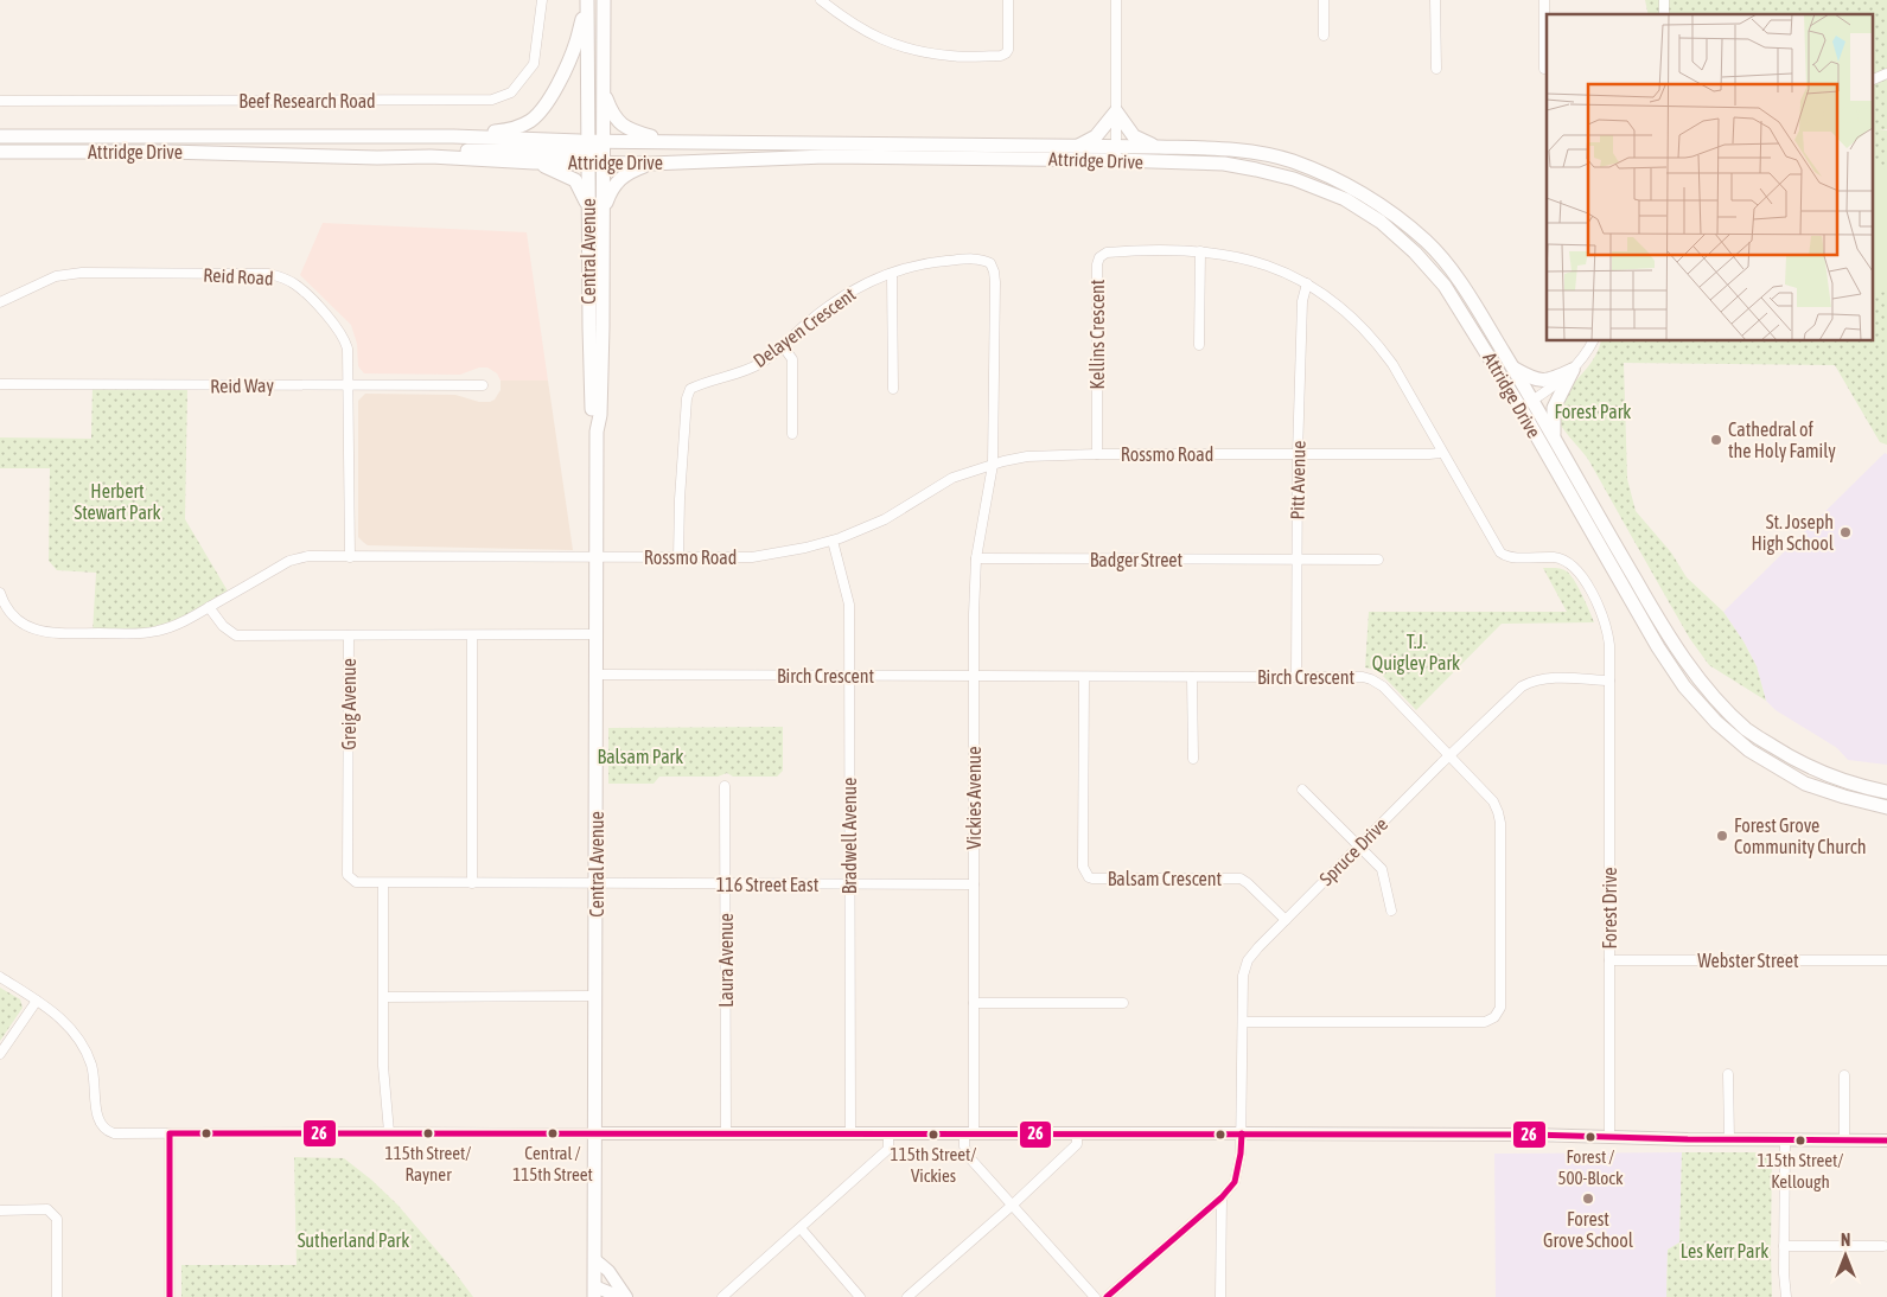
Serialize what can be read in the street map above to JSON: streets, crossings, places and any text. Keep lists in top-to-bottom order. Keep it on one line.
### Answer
{"streets":{"main road":["Attridge Drive","Central Avenue"],"street":["Beef Research Road","Reid Road","Delayen Crescent","Kellins Crescent","Reid Way","Rossmo Road","Pitt Avenue","Badger Street","Birch Crescent","Greig Avenue","Vickies Avenue","Bradwell Avenue","Spruce Drive","Balsam Crescent","116 Street East","Forest Drive","Laura Avenue","Webster Street"]},"crossings":[["Attridge Drive","Central Avenue"],["Central Avenue","Rossmo Road"],["Central Avenue","Birch Crescent"],["Central Avenue","Greig Avenue"],["Central Avenue","116 Street East"],["Reid Road","Reid Way"],["Delayen Crescent","Rossmo Road"],["Delayen Crescent","Vickies Avenue"],["Kellins Crescent","Rossmo Road"],["Kellins Crescent","Pitt Avenue"],["Rossmo Road","Pitt Avenue"],["Rossmo Road","Vickies Avenue"],["Rossmo Road","Bradwell Avenue"],["Pitt Avenue","Badger Street"],["Pitt Avenue","Birch Crescent"],["Badger Street","Vickies Avenue"],["Birch Crescent","Vickies Avenue"],["Birch Crescent","Bradwell Avenue"],["Birch Crescent","Spruce Drive"],["Birch Crescent","Balsam Crescent"],["Greig Avenue","116 Street East"],["Vickies Avenue","116 Street East"],["Bradwell Avenue","116 Street East"],["Spruce Drive","Balsam Crescent"],["Spruce Drive","Forest Drive"],["116 Street East","Laura Avenue"],["Forest Drive","Webster Street"]],"parks":["Forest Park","Herbert Stewart Park","T.J. Quigley Park","Balsam Park","Sutherland Park","Les Kerr Park"],"places":["Cathedral of the Holy Family","St. Joseph High School","Forest Grove Community Church","115th Street/ Rayner","Central / 115th Street","115th Street/ Vickies","Forest / 500-Block","115th Street/ Kellough","Forest Grove School"],"lines":["transit line 26"],"north":"top"}
